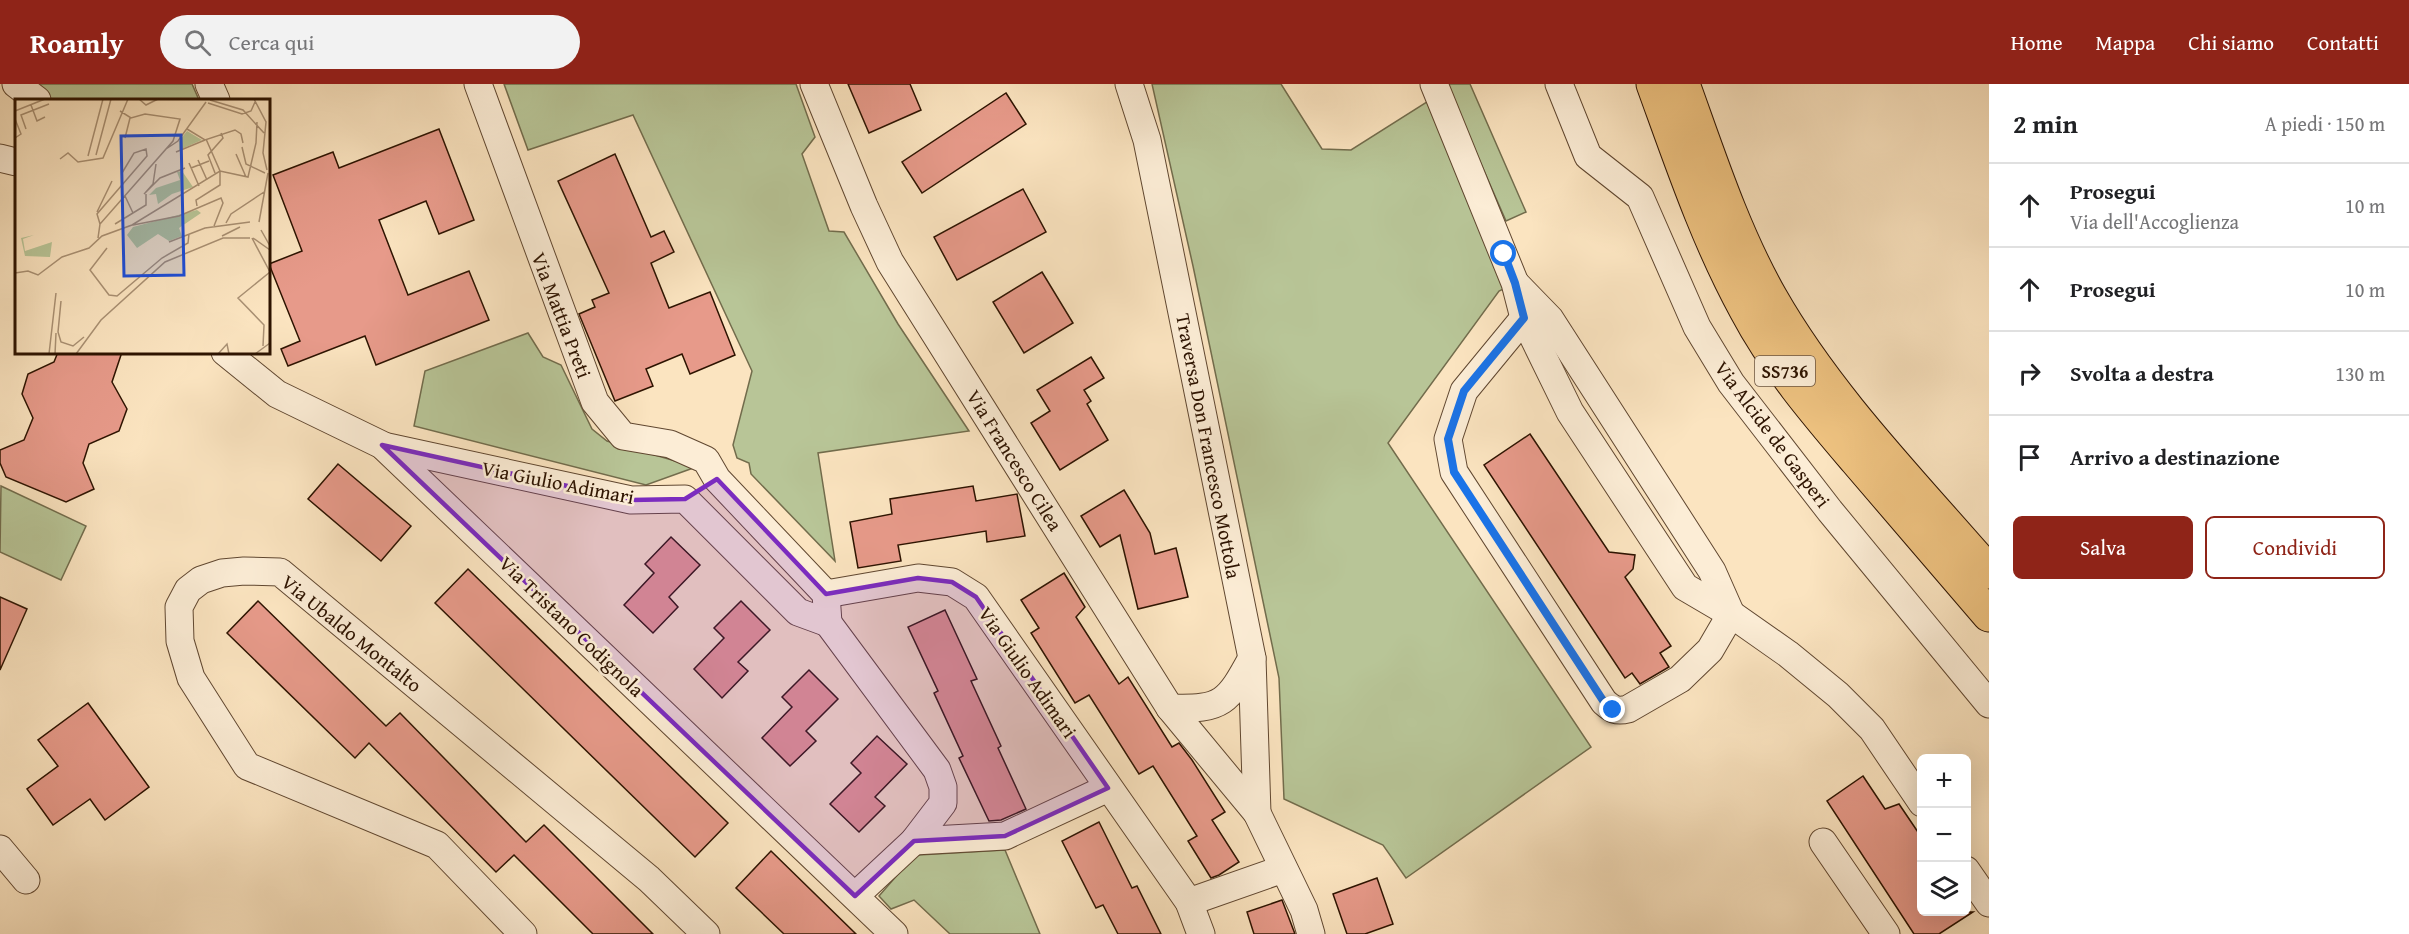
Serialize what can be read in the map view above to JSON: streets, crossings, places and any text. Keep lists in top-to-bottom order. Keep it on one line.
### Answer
{"streets":{"highway":["SS736"],"street":["Via Mattia Preti","Via Alcide de Gasperi","Traversa Don Francesco Mottola","Via Francesco Cilea","Via Giulio Adimari","Via Tristano Codignola","Via Ubaldo Montalto"]},"crossings":[["Via Mattia Preti","Via Giulio Adimari"],["Traversa Don Francesco Mottola","Via Francesco Cilea"],["Via Giulio Adimari","Via Tristano Codignola"]],"page":{"header":"Roamly","search":"Cerca qui","nav":["Home","Mappa","Chi siamo","Contatti"],"heading":["2 min","A piedi · 150 m"],"list":[["Prosegui","Via dell'Accoglienza","10 m"],["Prosegui","10 m"],["Svolta a destra","130 m"],"Arrivo a destinazione"],"buttons":["Salva","Condividi"],"map_buttons":["+","−"]}}
